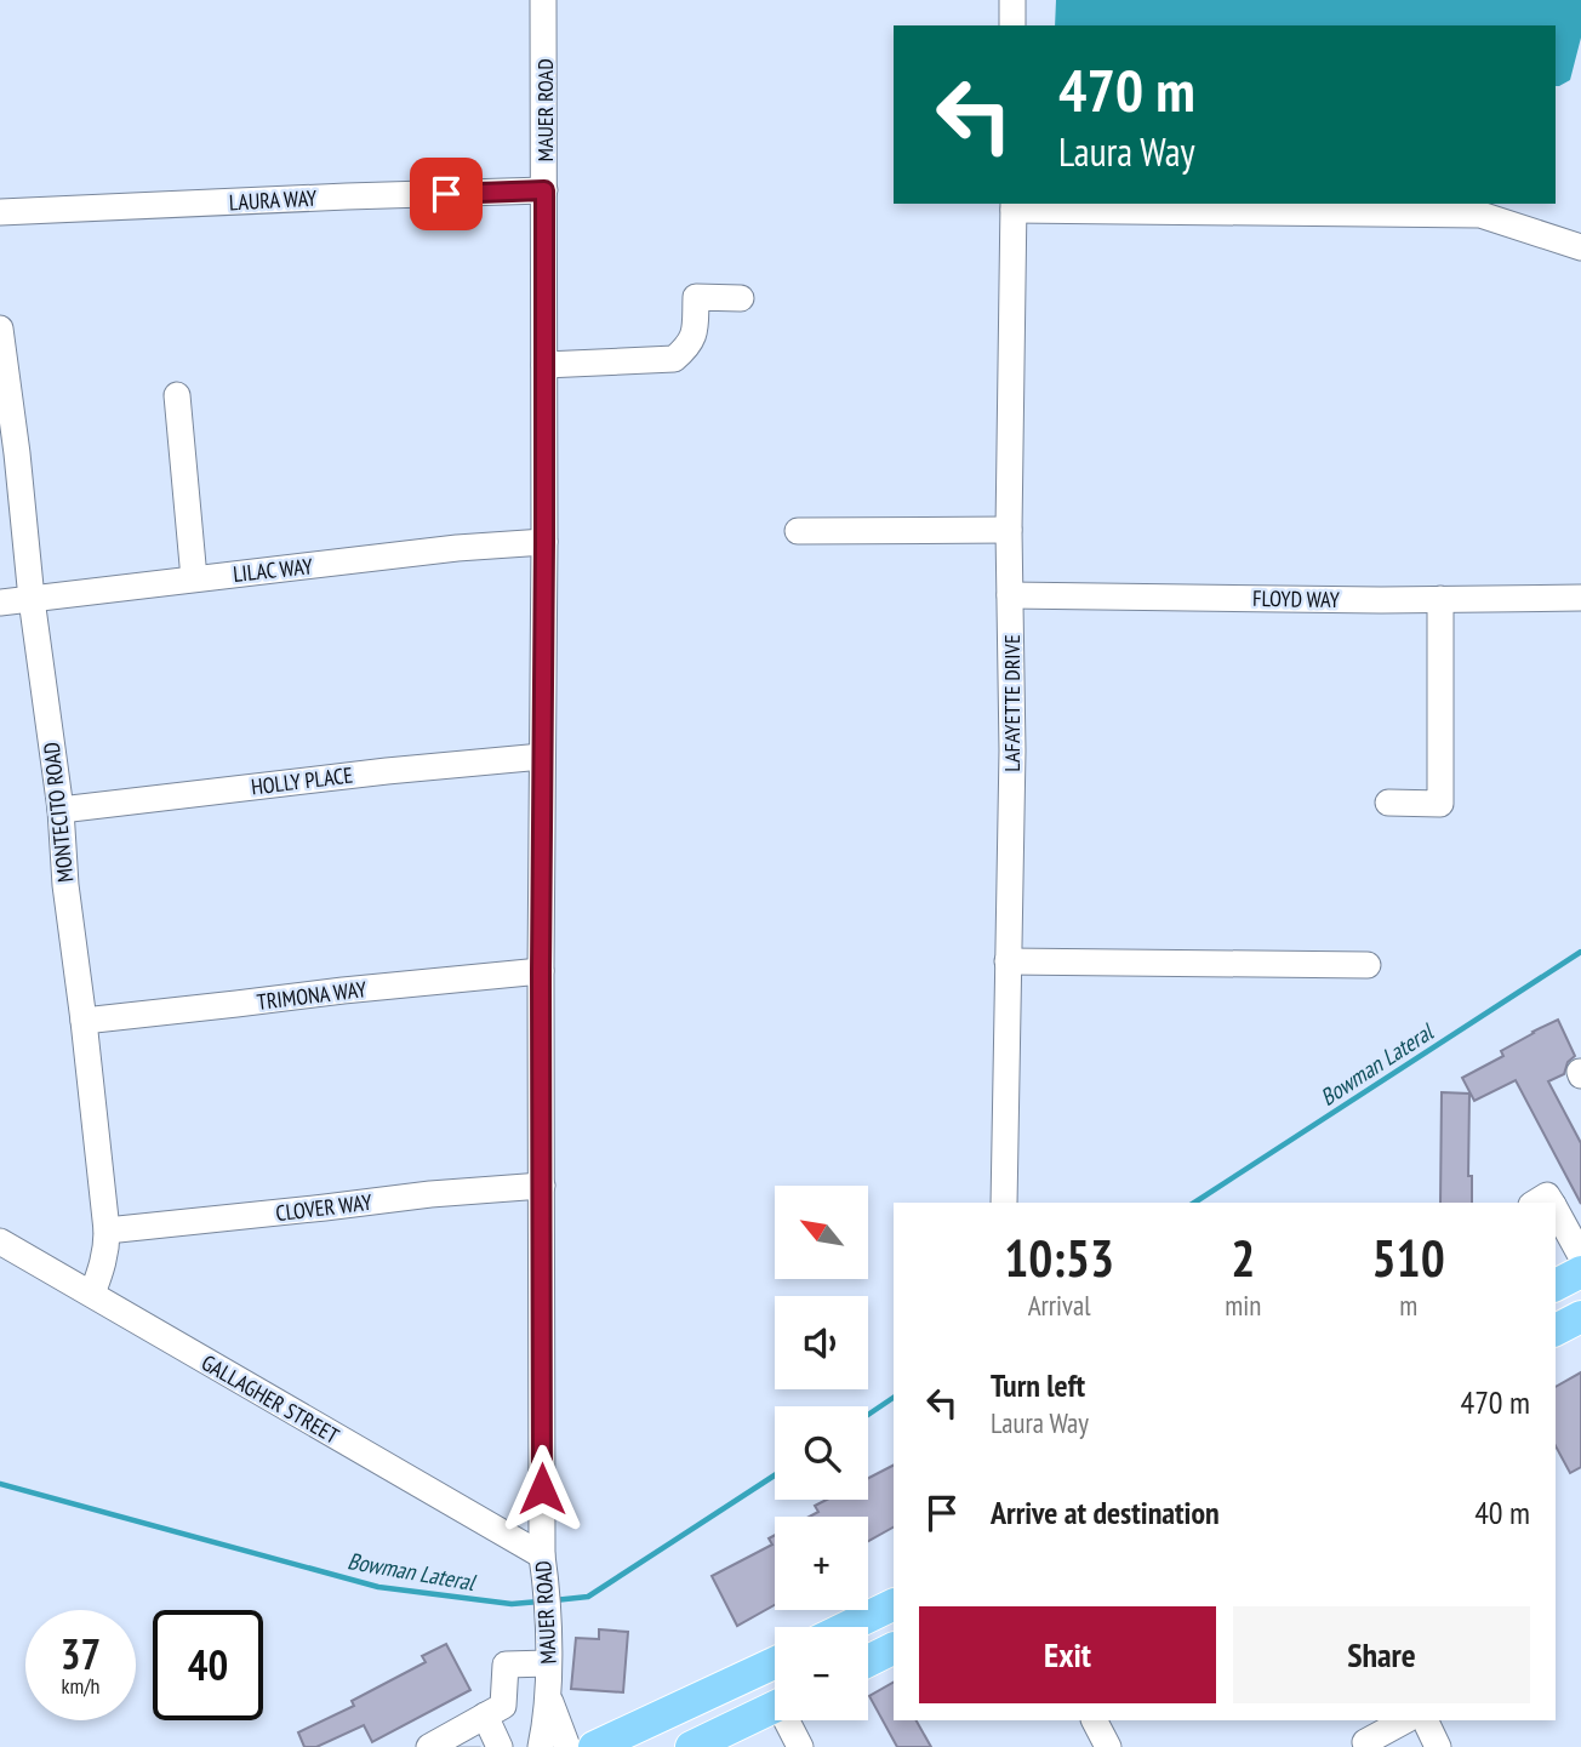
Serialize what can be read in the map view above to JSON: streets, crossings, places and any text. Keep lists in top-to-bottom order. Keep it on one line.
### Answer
{"streets":{"street":["MAUER ROAD","LAURA WAY","LILAC WAY","FLOYD WAY","LAFAYETTE DRIVE","HOLLY PLACE","MONTECITO ROAD","TRIMONA WAY","CLOVER WAY","GALLAGHER STREET"]},"crossings":[["MAUER ROAD","LAURA WAY"],["MAUER ROAD","LILAC WAY"],["MAUER ROAD","HOLLY PLACE"],["MAUER ROAD","TRIMONA WAY"],["MAUER ROAD","CLOVER WAY"],["MAUER ROAD","GALLAGHER STREET"],["LILAC WAY","MONTECITO ROAD"],["FLOYD WAY","LAFAYETTE DRIVE"],["HOLLY PLACE","MONTECITO ROAD"],["MONTECITO ROAD","TRIMONA WAY"],["MONTECITO ROAD","CLOVER WAY"],["MONTECITO ROAD","GALLAGHER STREET"]],"water":["Bowman Lateral"],"north":"top left","page":{"turn":["470 m","Laura Way"],"map_buttons":["+","−"],"eta":["10:53","Arrival","2","min","510","m"],"list":[{"name":"Turn left","note":"Laura Way","value":"470 m"},{"name":"Arrive at destination","value":"40 m"}],"buttons":["Exit","Share"],"speed":"37 km/h","limit":"40"}}
